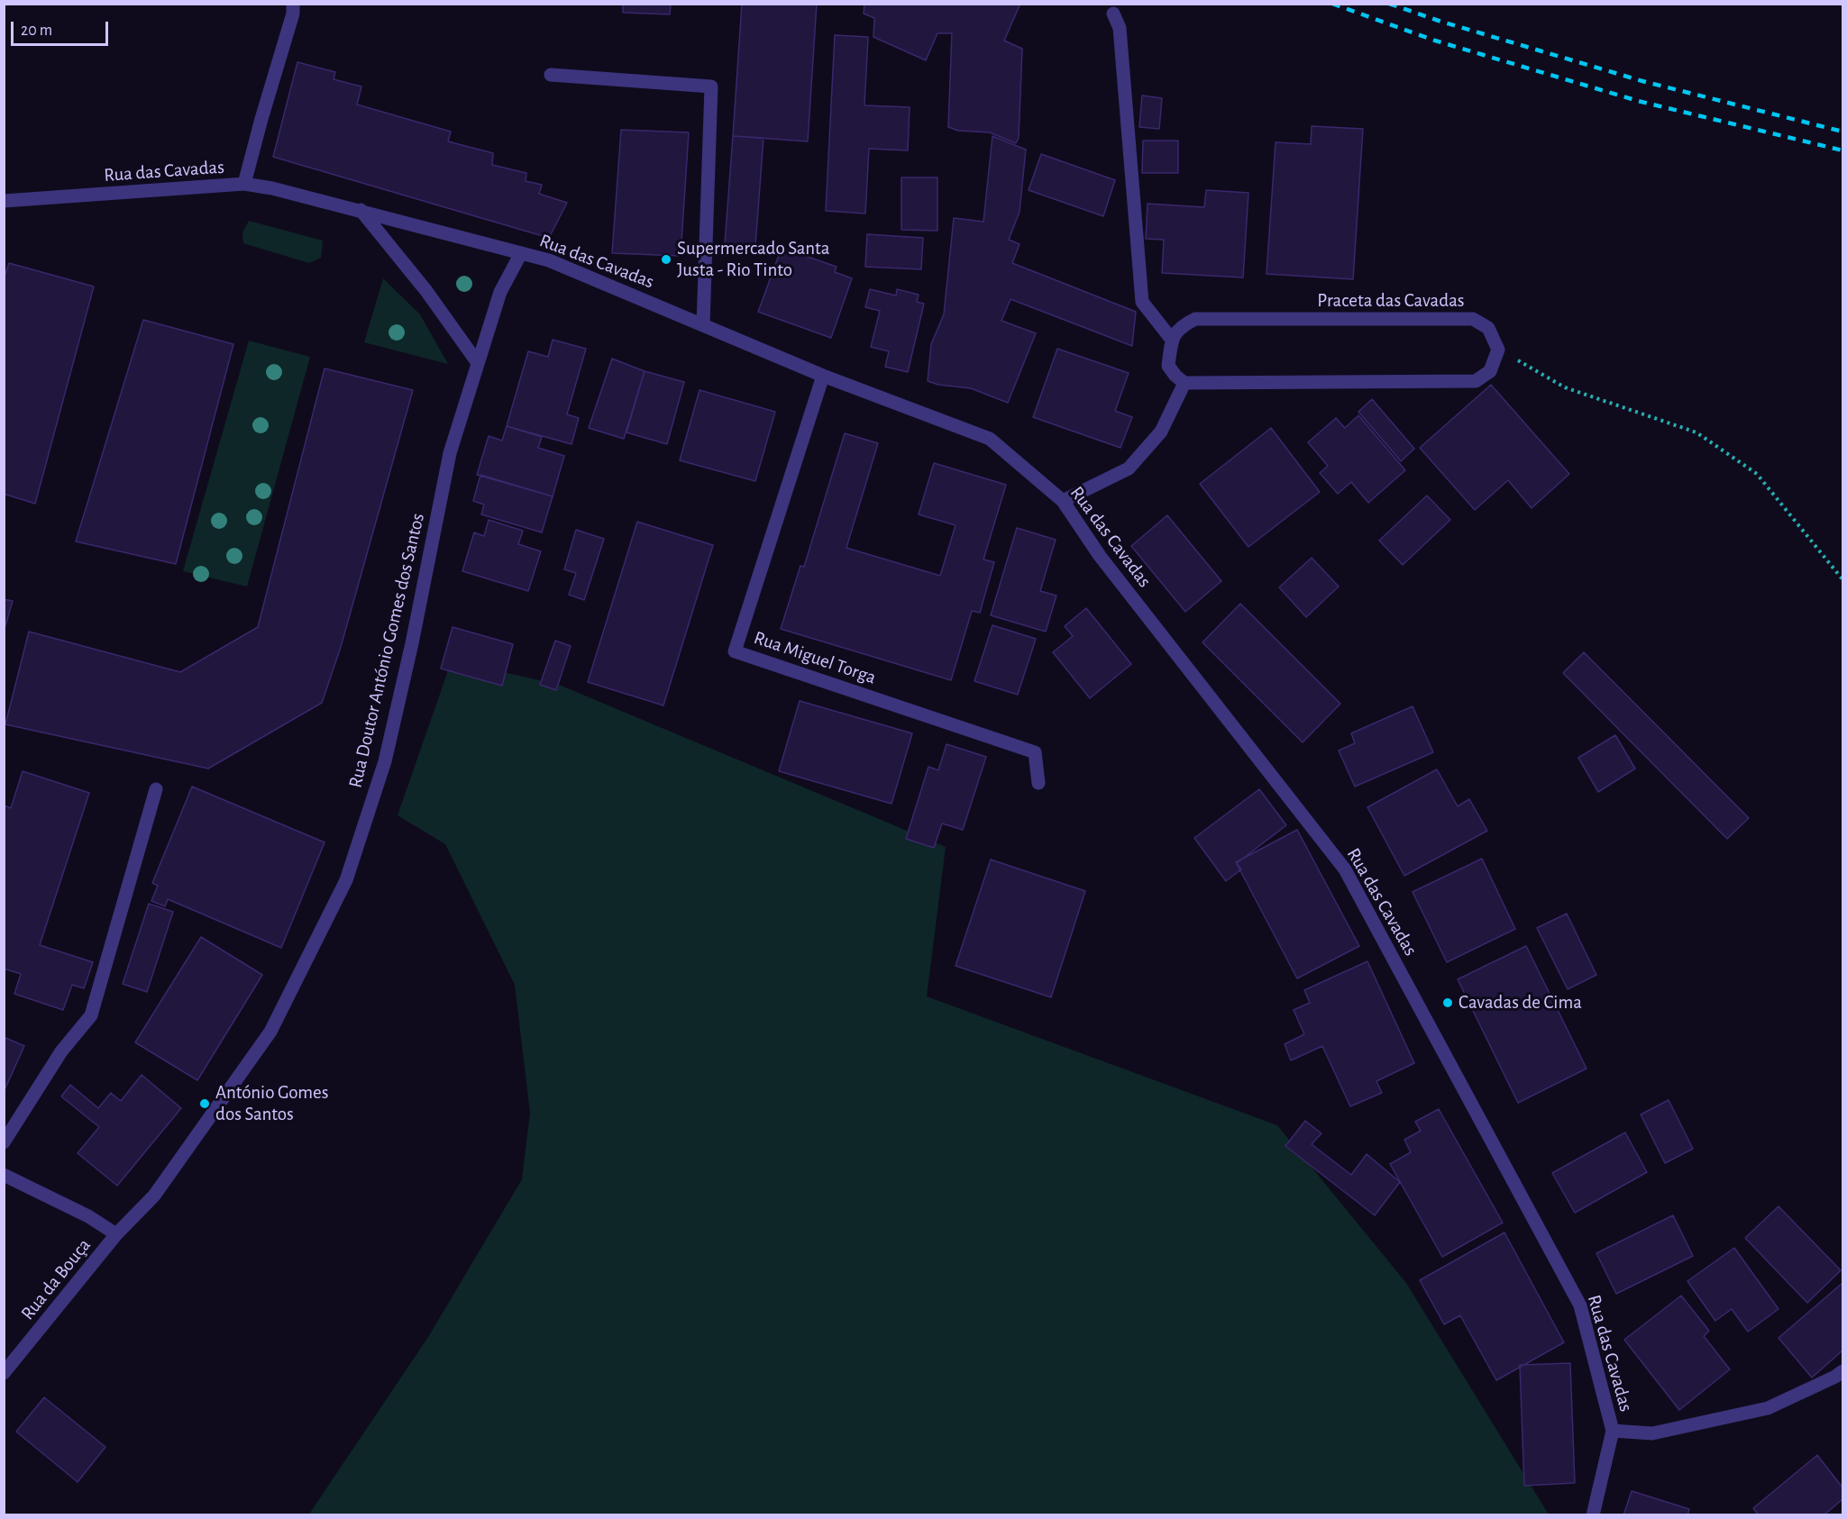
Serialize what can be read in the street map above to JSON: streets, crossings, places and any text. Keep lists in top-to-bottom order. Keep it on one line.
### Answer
{"streets":{"street":["Rua das Cavadas","Praceta das Cavadas","Rua Doutor António Gomes dos Santos","Rua Miguel Torga","Rua da Bouça"]},"crossings":[["Rua das Cavadas","Rua Doutor António Gomes dos Santos"],["Rua das Cavadas","Rua Miguel Torga"],["Rua Doutor António Gomes dos Santos","Rua da Bouça"]],"places":["Supermercado Santa Justa - Rio Tinto","Cavadas de Cima","António Gomes dos Santos"],"scale_bar":"20 m"}
